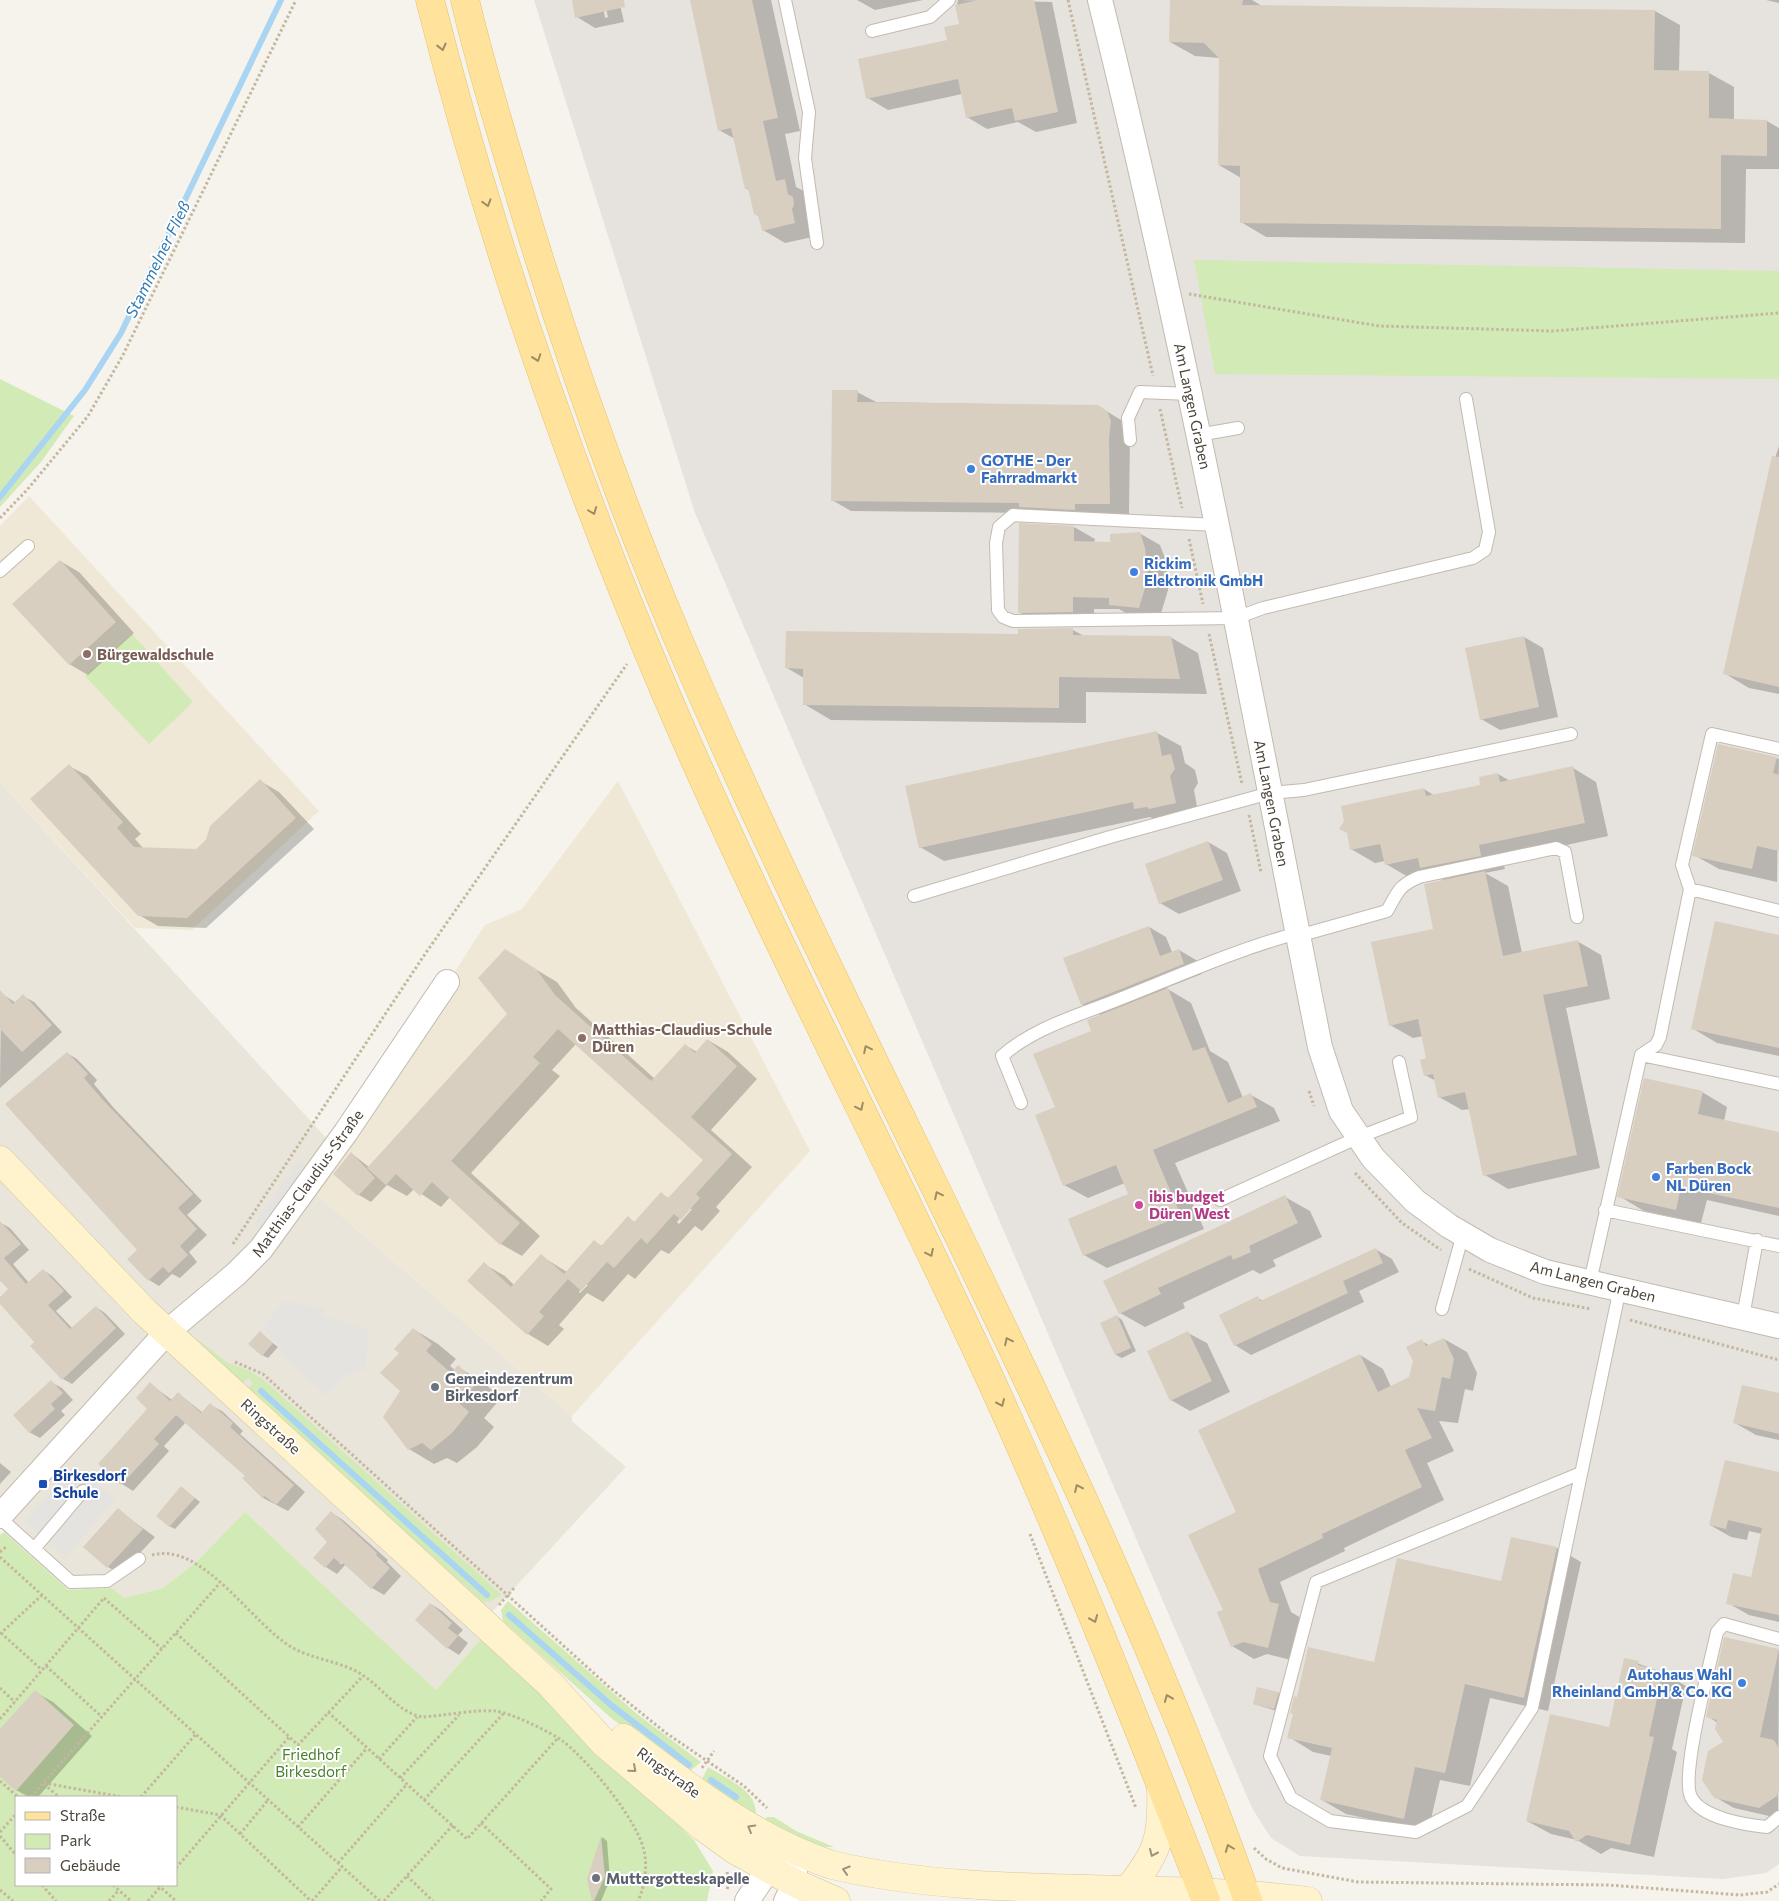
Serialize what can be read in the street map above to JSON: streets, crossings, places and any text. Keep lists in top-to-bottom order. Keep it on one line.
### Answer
{"streets":{"main road":["Ringstraße"],"street":["Am Langen Graben","Matthias-Claudius-Straße"]},"crossings":[["Matthias-Claudius-Straße","Ringstraße"]],"water":["Stammelner Fließ"],"parks":["Friedhof Birkesdorf"],"places":{"other":["GOTHE - Der Fahrradmarkt","Rickim Elektronik GmbH","Bürgewaldschule","Matthias-Claudius-Schule Düren","Farben Bock NL Düren","ibis budget Düren West","Gemeindezentrum Birkesdorf","Autohaus Wahl Rheinland GmbH & Co. KG","Muttergotteskapelle"],"transit":["Birkesdorf Schule"]},"legend":["Straße","Park","Gebäude"]}
